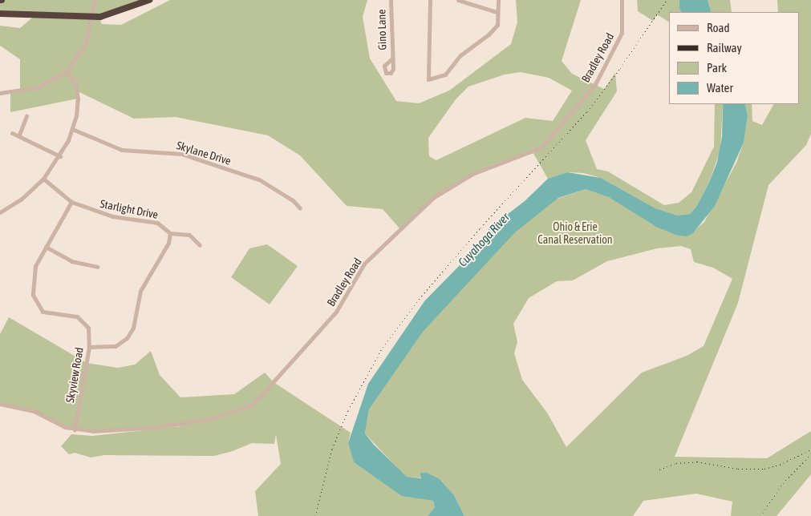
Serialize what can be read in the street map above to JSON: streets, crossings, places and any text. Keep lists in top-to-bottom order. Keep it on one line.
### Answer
{"streets":{"street":["Gino Lane","Bradley Road","Skylane Drive","Starlight Drive","Skyview Road"]},"crossings":[["Bradley Road","Skyview Road"],["Starlight Drive","Skyview Road"]],"water":["Cuyahoga River"],"parks":["Ohio & Erie Canal Reservation"],"legend":["Road","Railway","Park","Water"]}
